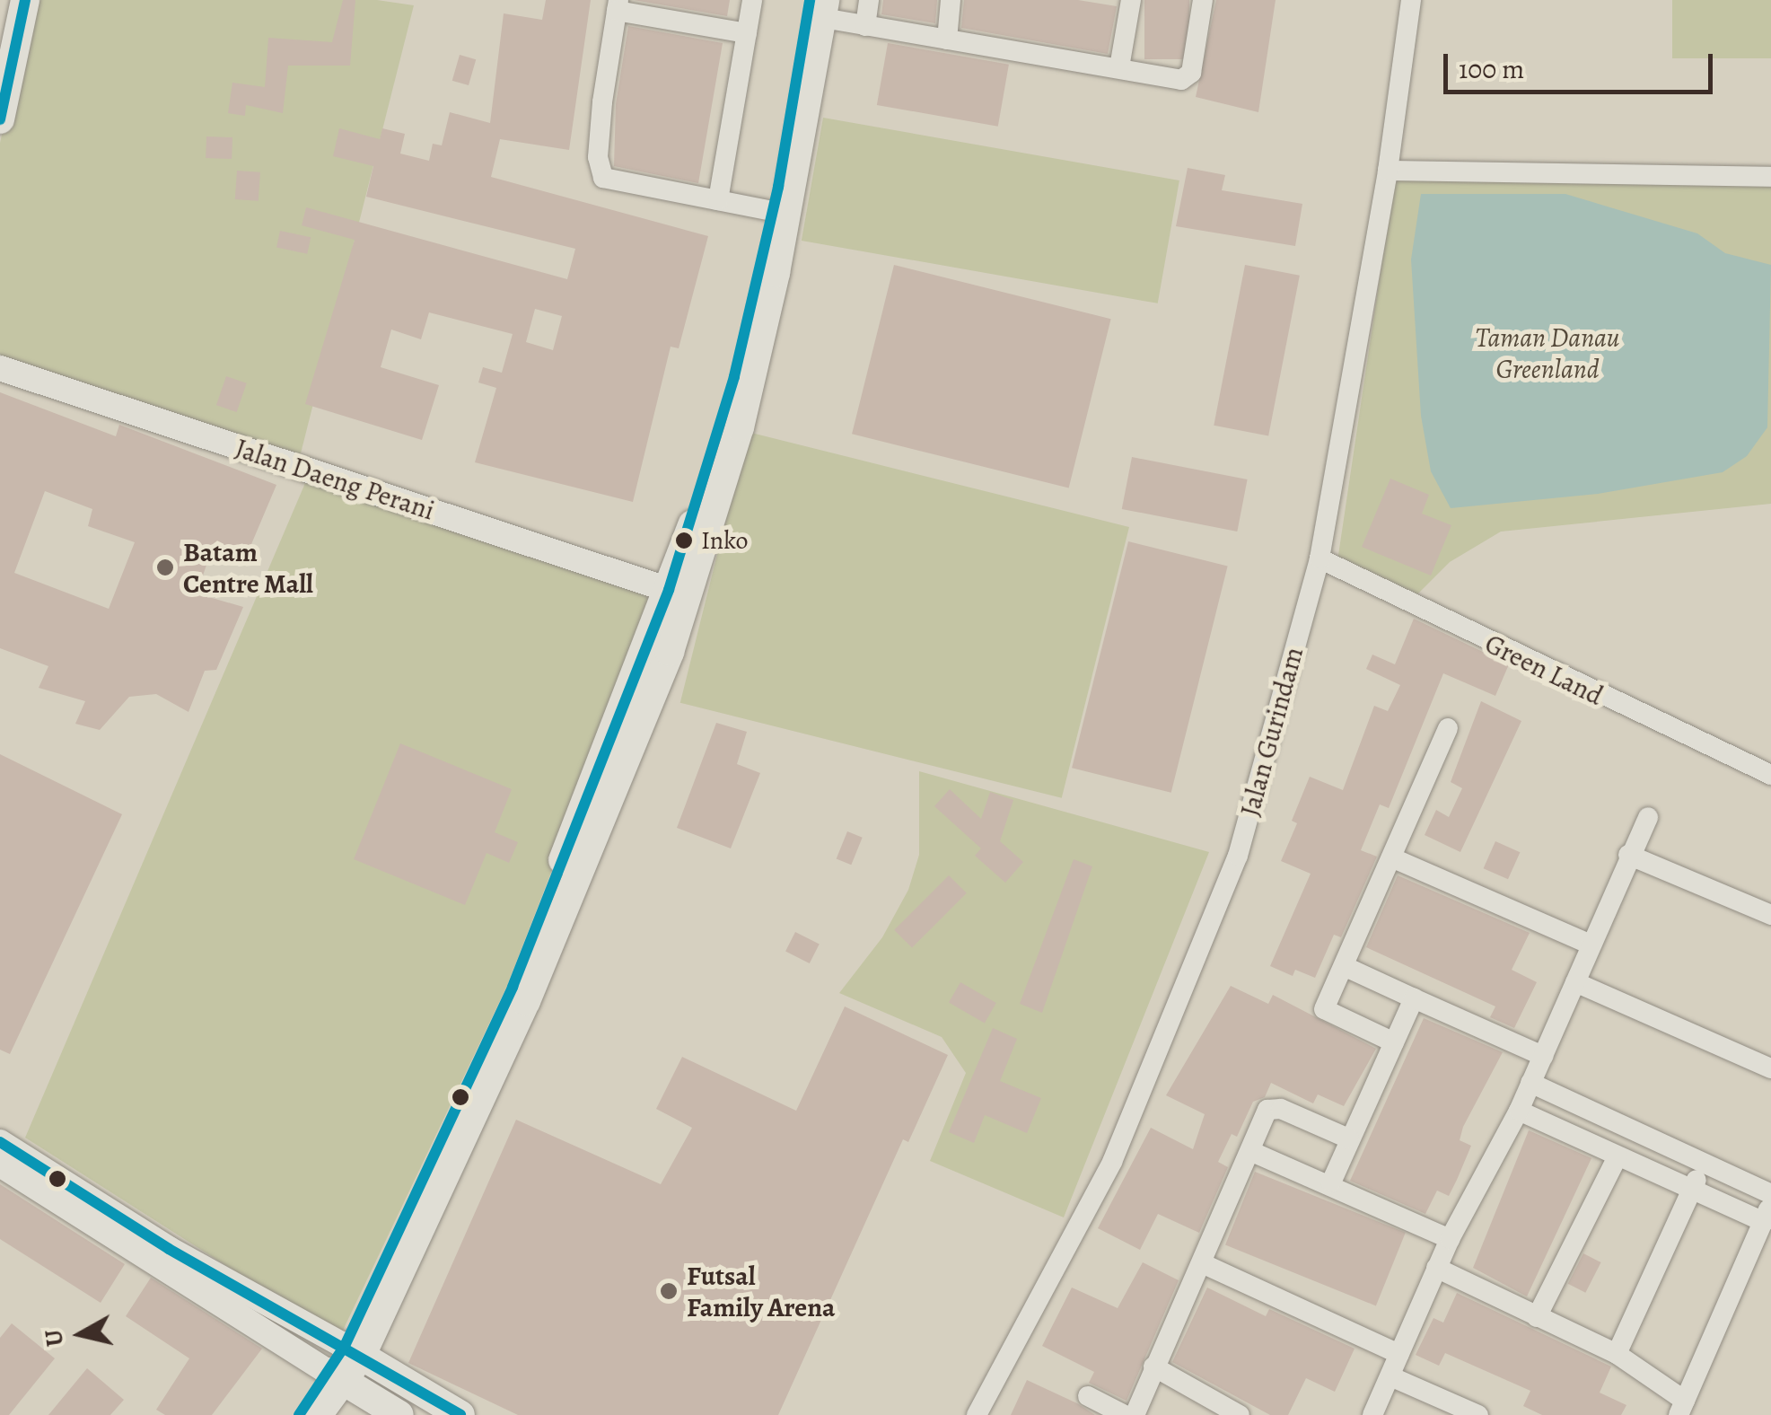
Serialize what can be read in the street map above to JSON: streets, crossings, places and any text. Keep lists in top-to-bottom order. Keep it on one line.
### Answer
{"streets":{"street":["Jalan Daeng Perani","Green Land","Jalan Gurindam"]},"crossings":[["Green Land","Jalan Gurindam"]],"parks":["Taman Danau Greenland"],"places":["Inko","Batam Centre Mall","Futsal Family Arena"],"scale_bar":"100 m","north":"left"}
